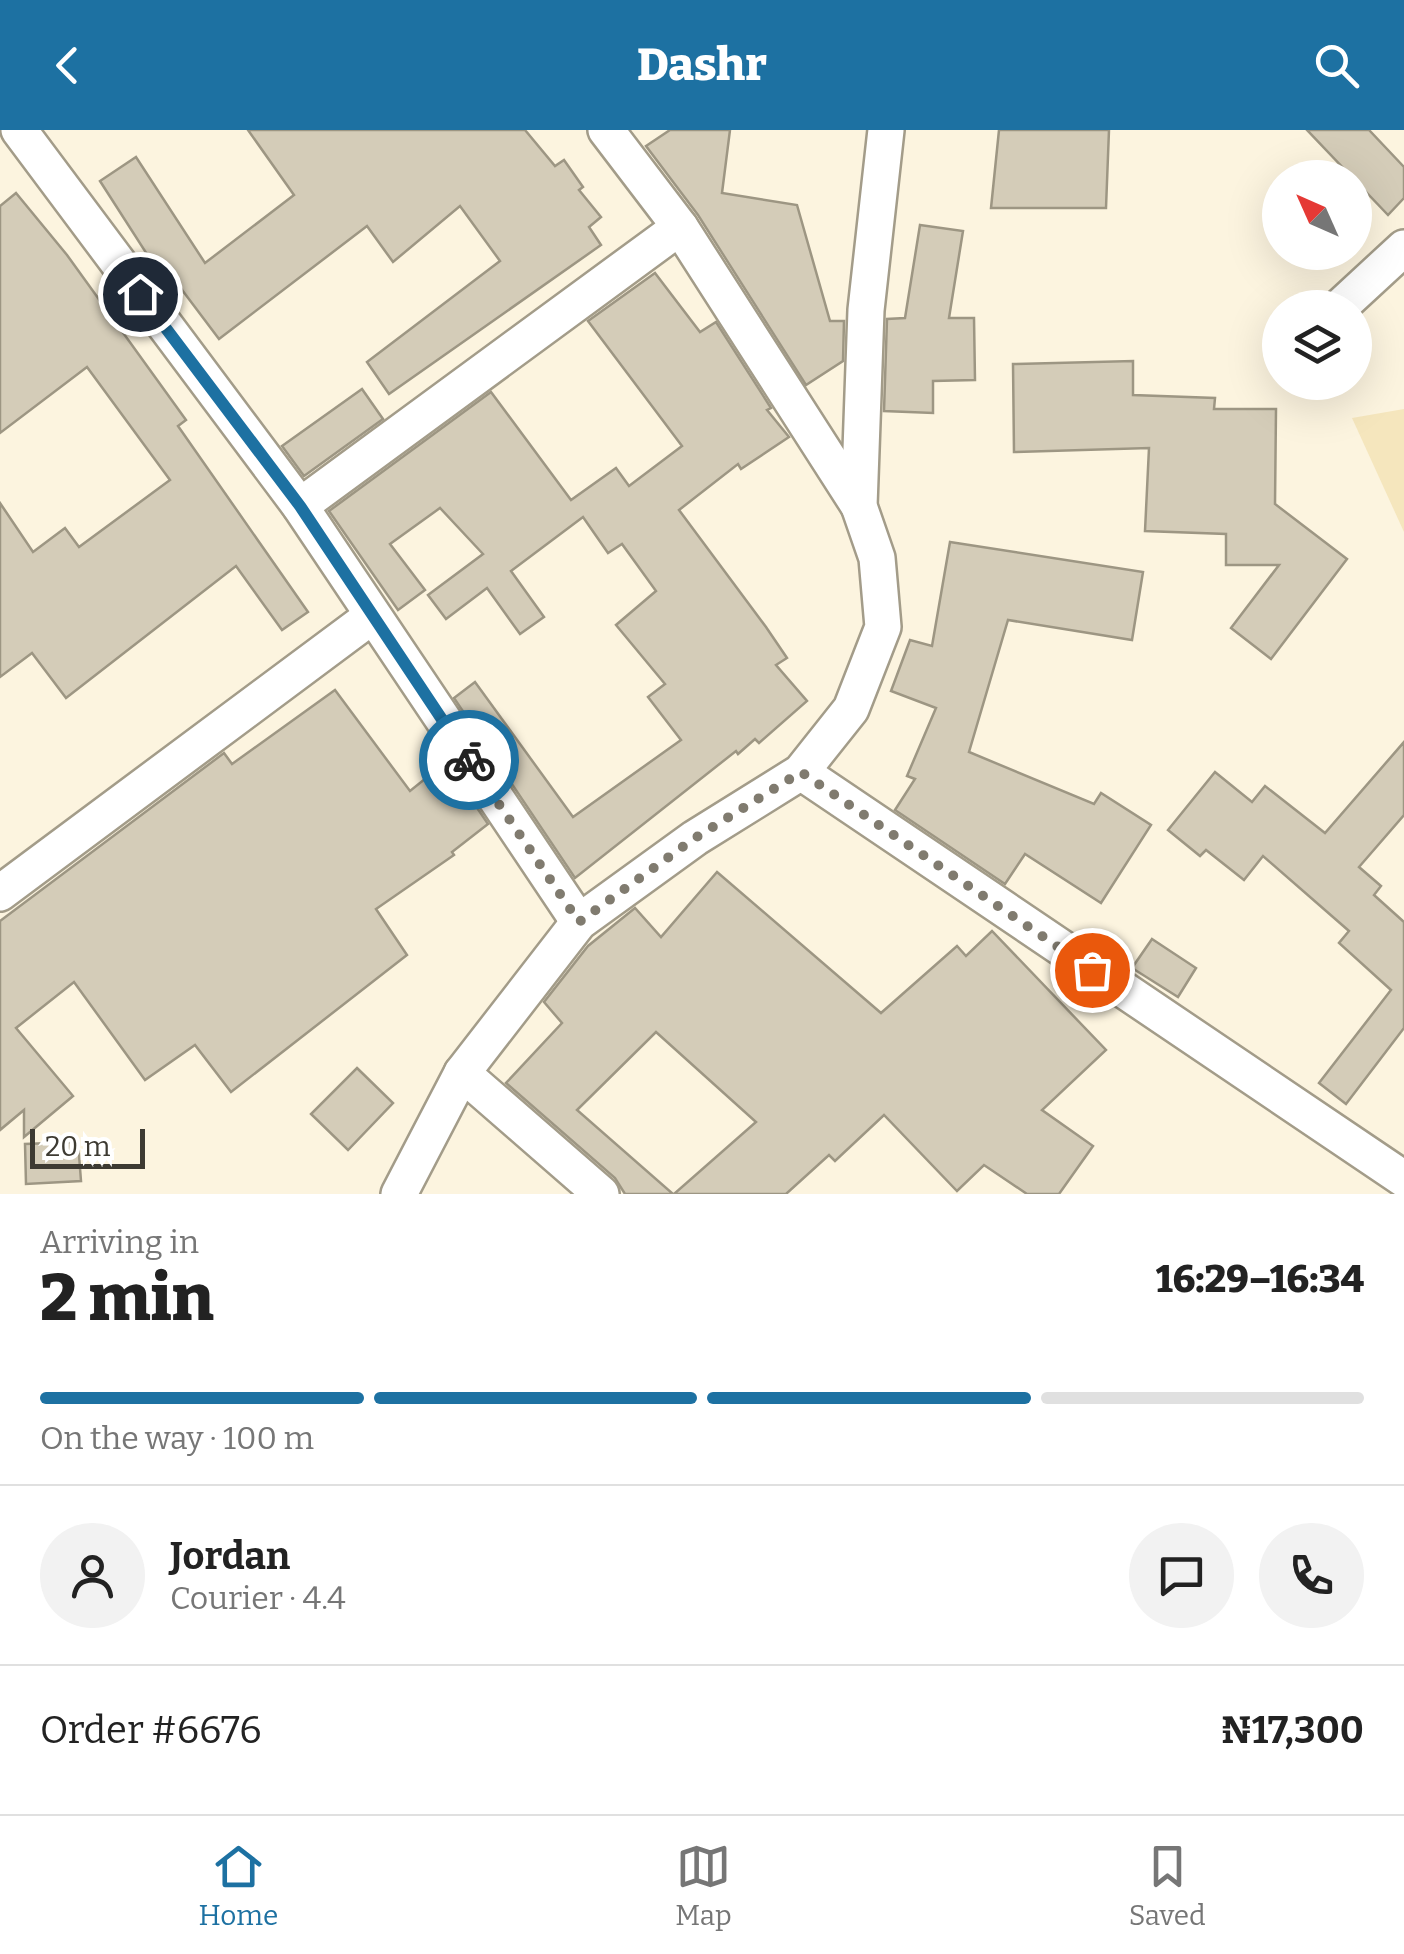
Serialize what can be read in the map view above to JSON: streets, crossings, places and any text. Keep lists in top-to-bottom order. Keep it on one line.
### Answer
{"scale_bar":"20 m","north":"top left","page":{"header":"Dashr","scale":"20 m","heading":["2 min","Arriving in","16:29–16:34"],"panel":["Jordan","Courier · 4.4","Order #6676","₦17,300"],"bar":"On the way · 100 m","tabs":["Home","Map","Saved"]}}
